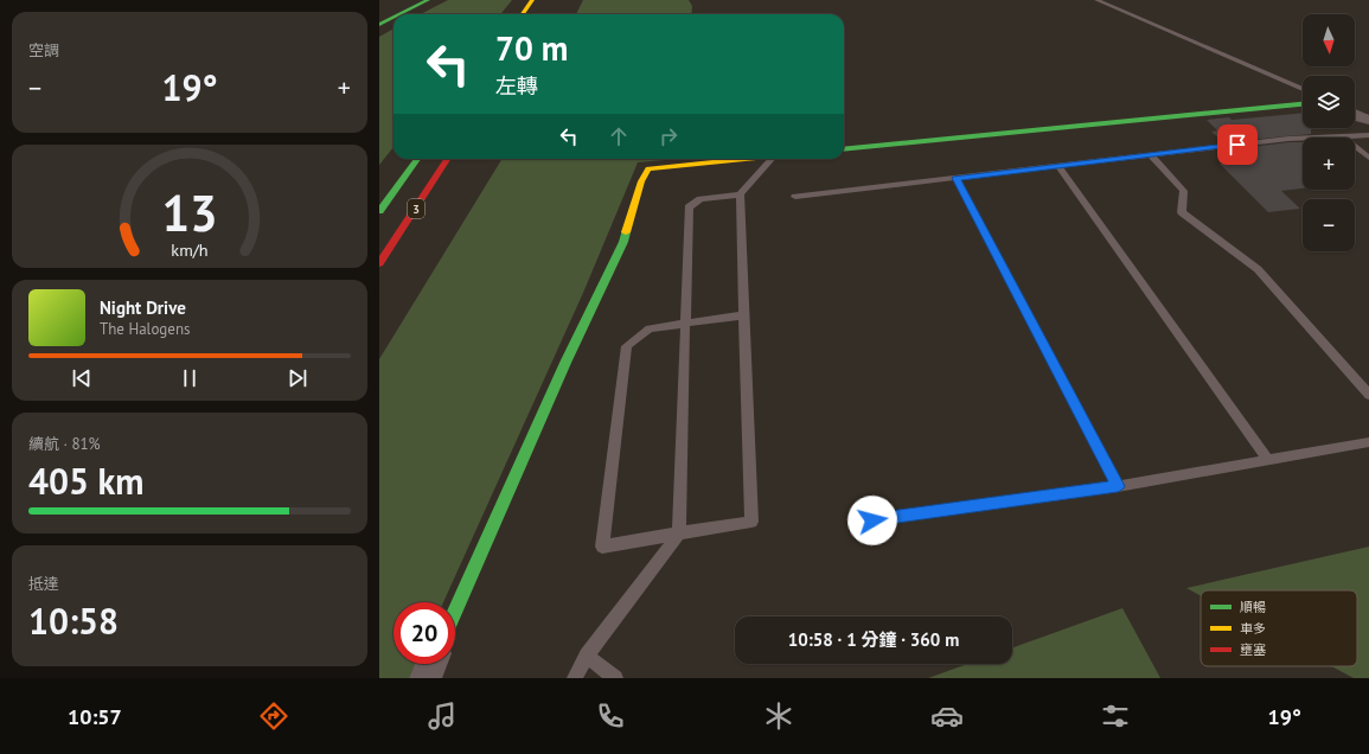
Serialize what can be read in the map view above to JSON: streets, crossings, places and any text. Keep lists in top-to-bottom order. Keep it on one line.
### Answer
{"streets":{"main road":["3"]},"legend":["順暢","車多","壅塞"],"north":"bottom","page":{"tile":["空調",["續航 · 81%","405 km"],["抵達","10:58"]],"map_buttons":["+","−"],"turn":["70 m","左轉"],"heat":["−","19°","+"],"song":["Night Drive","The Halogens"],"limit":"20","trip":"10:58 · 1 分鐘 · 360 m","tabs":["10:57","19°"],"gauge":["13","km/h"]}}
